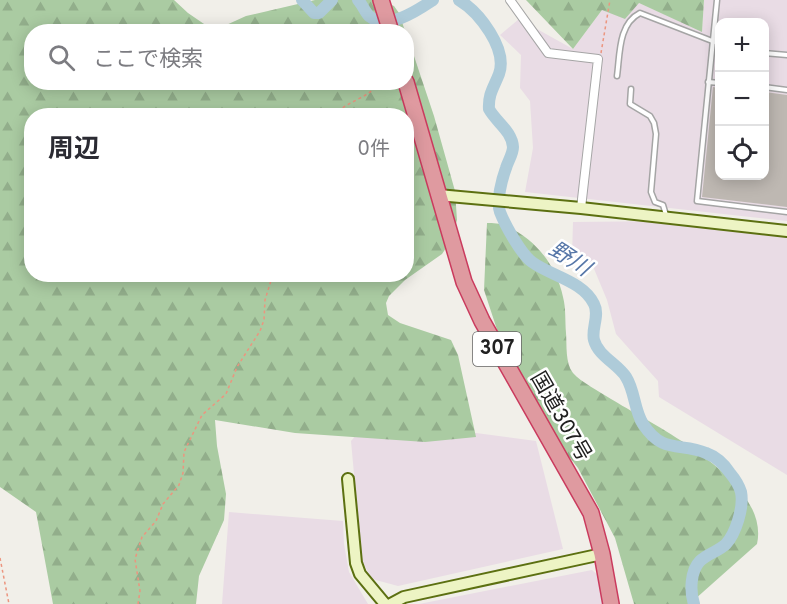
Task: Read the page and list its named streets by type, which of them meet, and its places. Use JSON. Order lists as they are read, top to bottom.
{
  "streets": {
    "highway": ["307", "国道307号"]
  },
  "water": ["野川"],
  "page": {
    "map_buttons": ["+", "−"],
    "search": "ここで検索",
    "heading": ["周辺", "0件"]
  }
}
